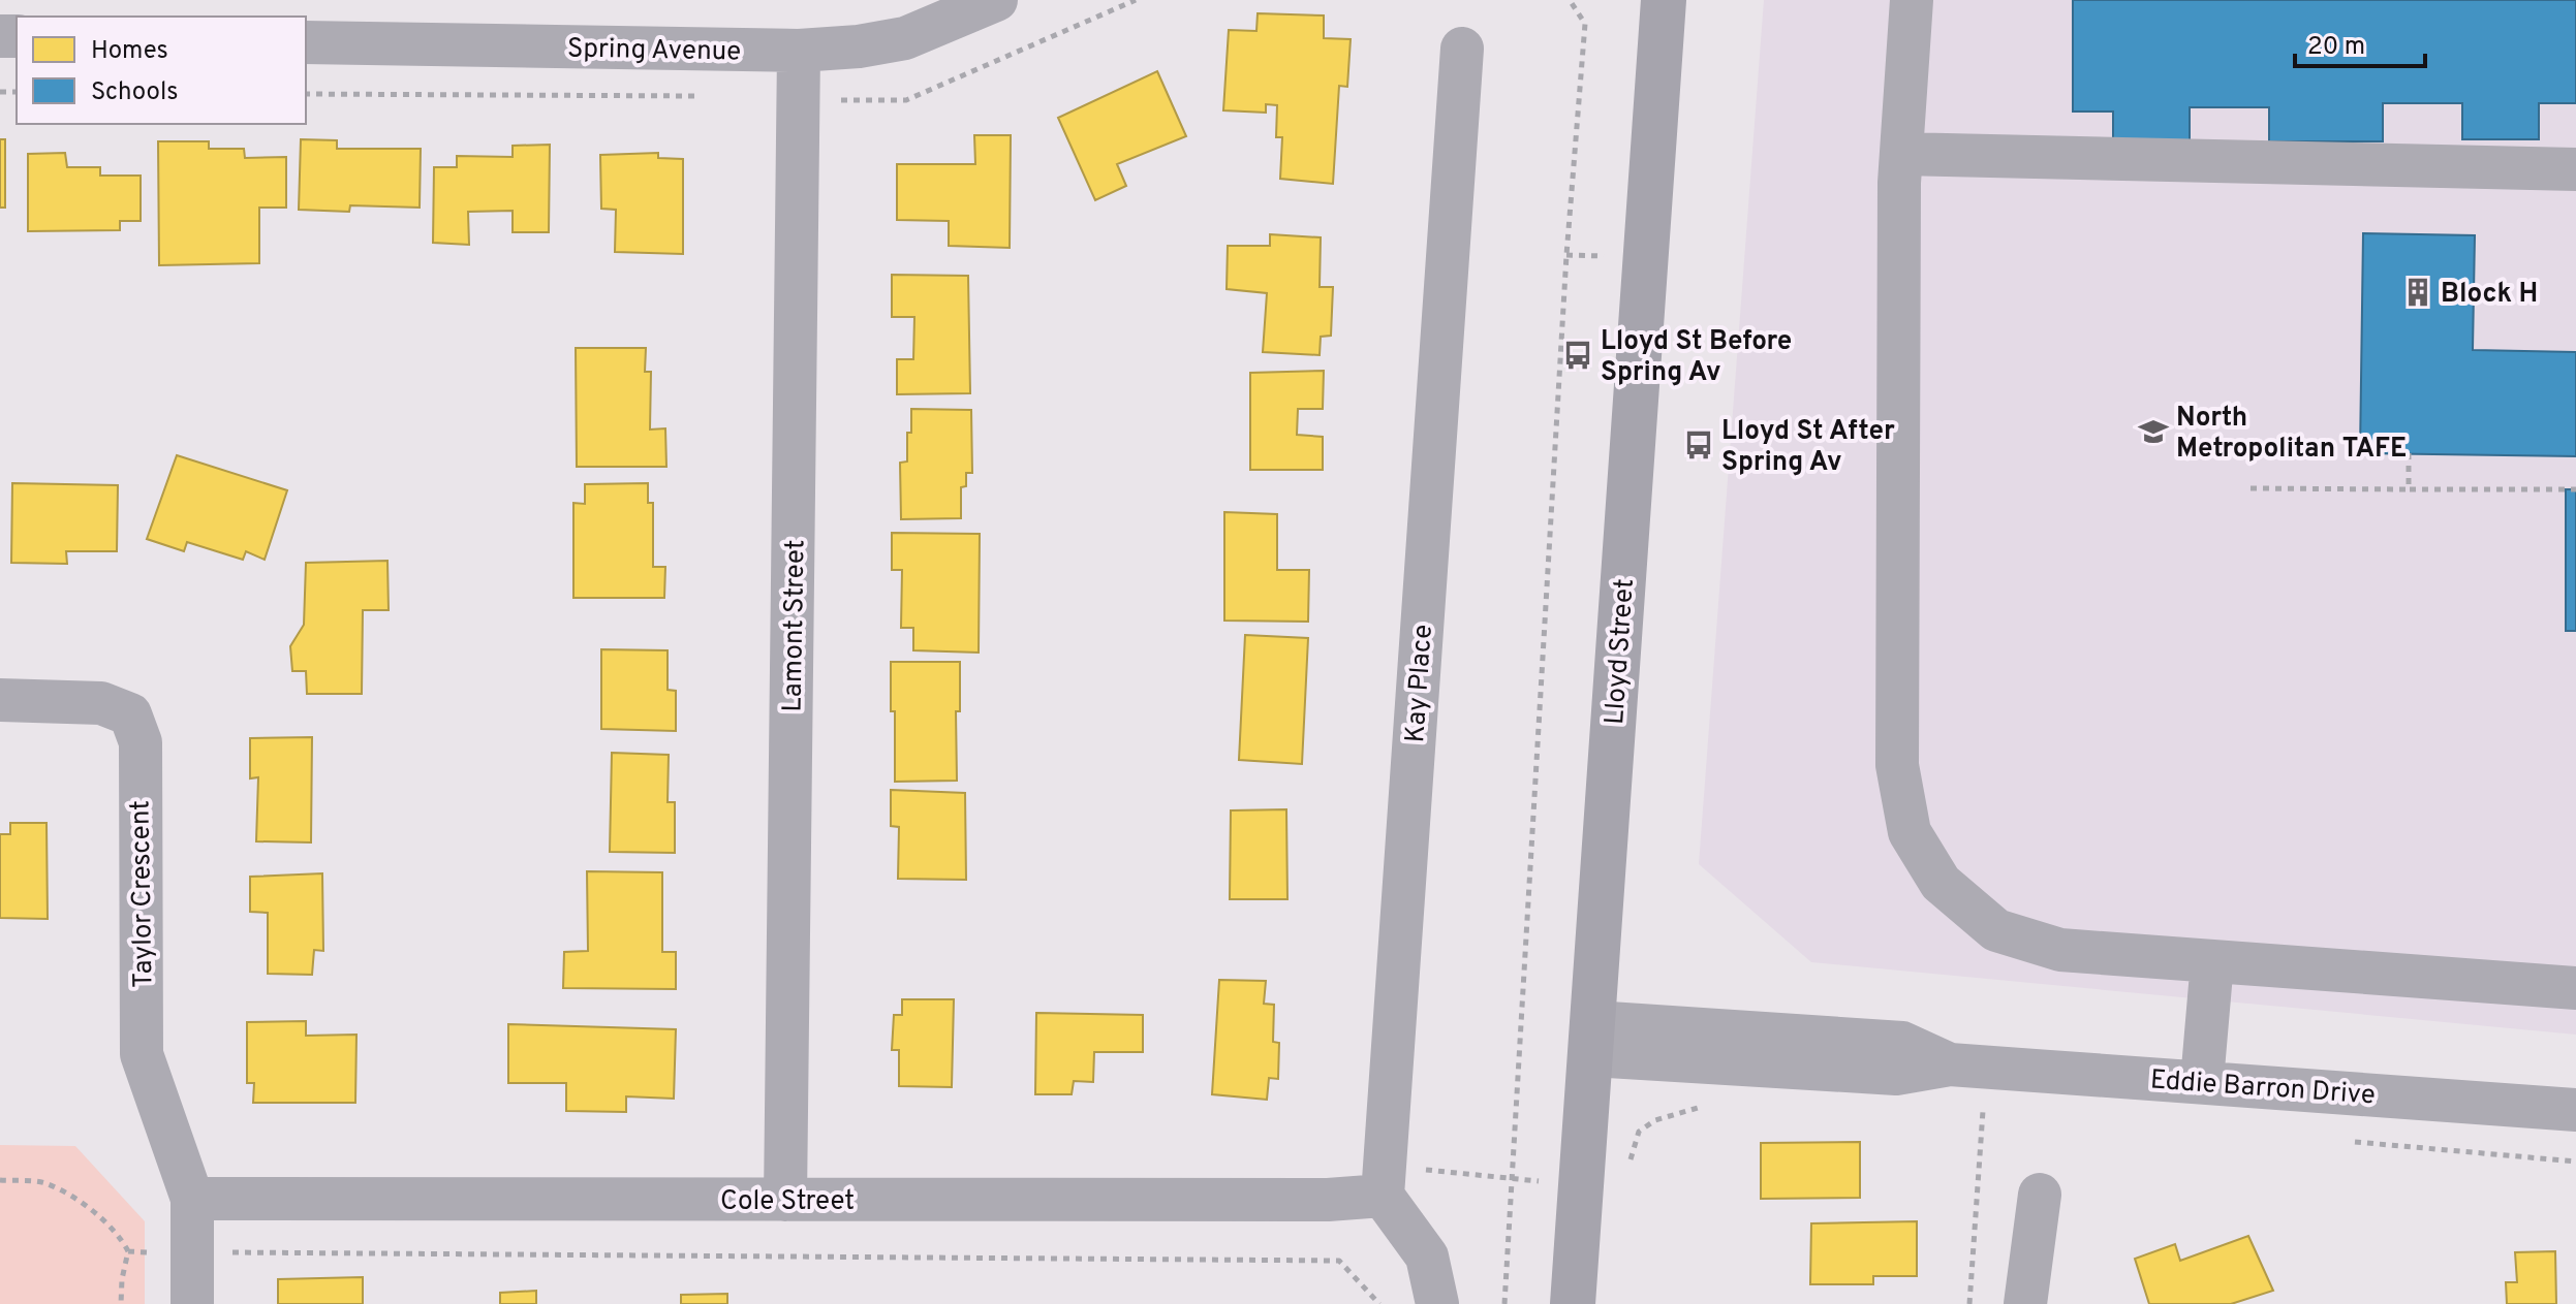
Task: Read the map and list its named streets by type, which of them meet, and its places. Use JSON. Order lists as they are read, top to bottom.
{
  "streets": {
    "main road": ["Lloyd Street"],
    "street": [
      "Spring Avenue",
      "Lamont Street",
      "Kay Place",
      "Taylor Crescent",
      "Eddie Barron Drive",
      "Cole Street"
    ]
  },
  "crossings": [
    ["Spring Avenue", "Lamont Street"],
    ["Lamont Street", "Cole Street"],
    ["Lloyd Street", "Eddie Barron Drive"],
    ["Kay Place", "Cole Street"],
    ["Taylor Crescent", "Cole Street"]
  ],
  "places": {
    "building": ["Block H"],
    "bus stop": ["Lloyd St Before Spring Av", "Lloyd St After Spring Av"],
    "school or university": ["North Metropolitan TAFE"]
  },
  "legend": ["Homes", "Schools"],
  "scale_bar": "20 m"
}
